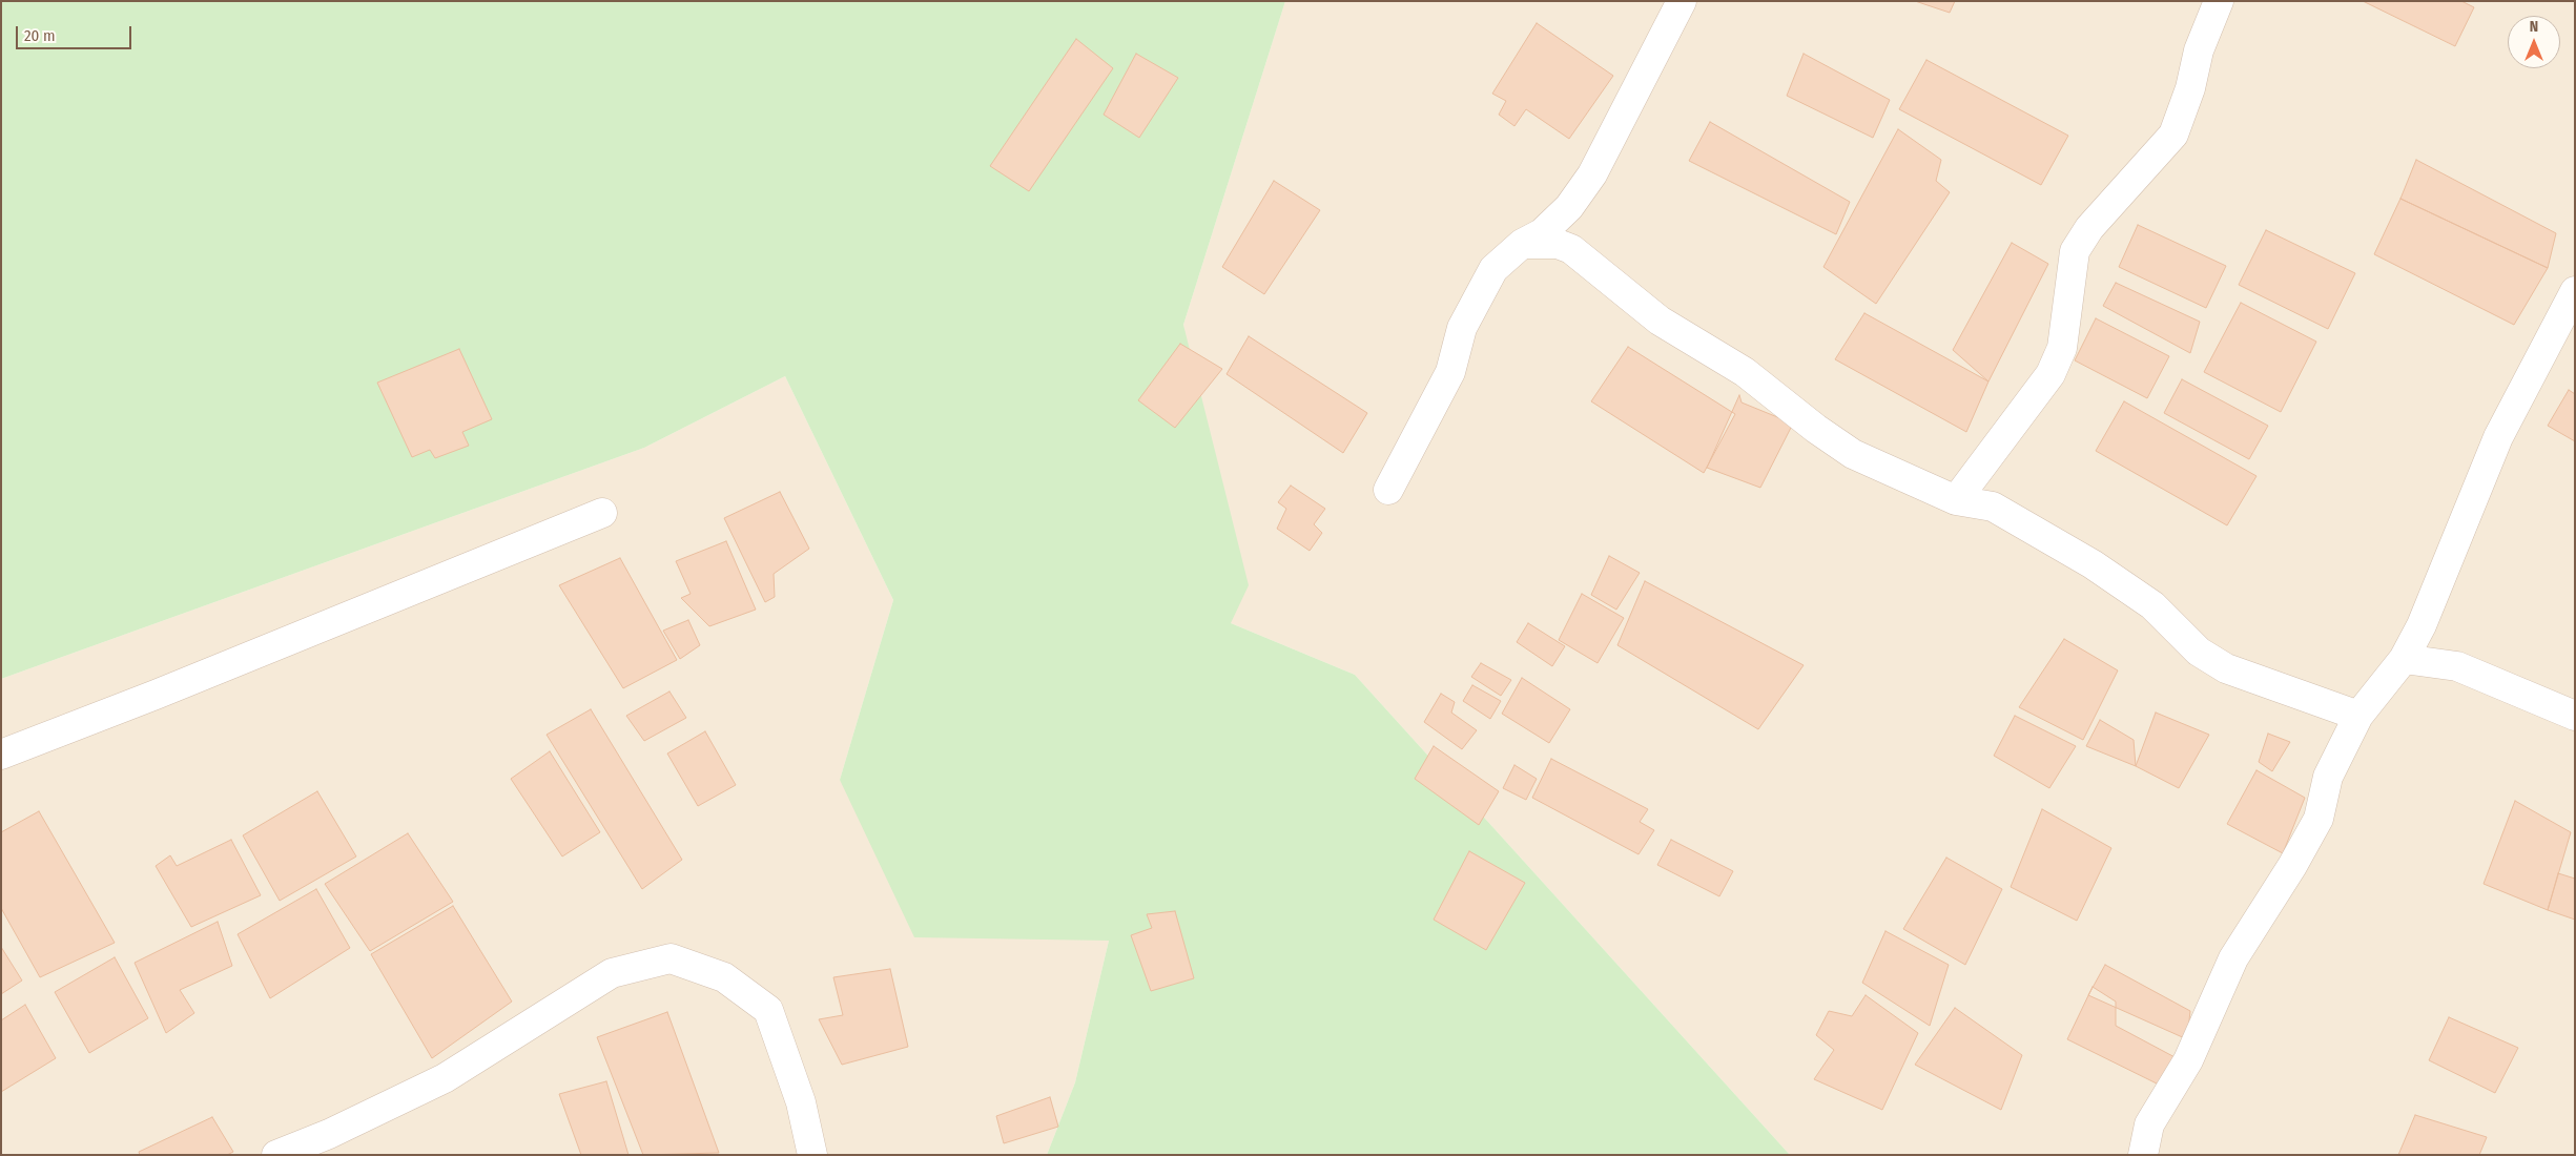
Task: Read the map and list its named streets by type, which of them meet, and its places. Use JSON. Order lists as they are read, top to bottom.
{
  "scale_bar": "20 m",
  "north": "top"
}
